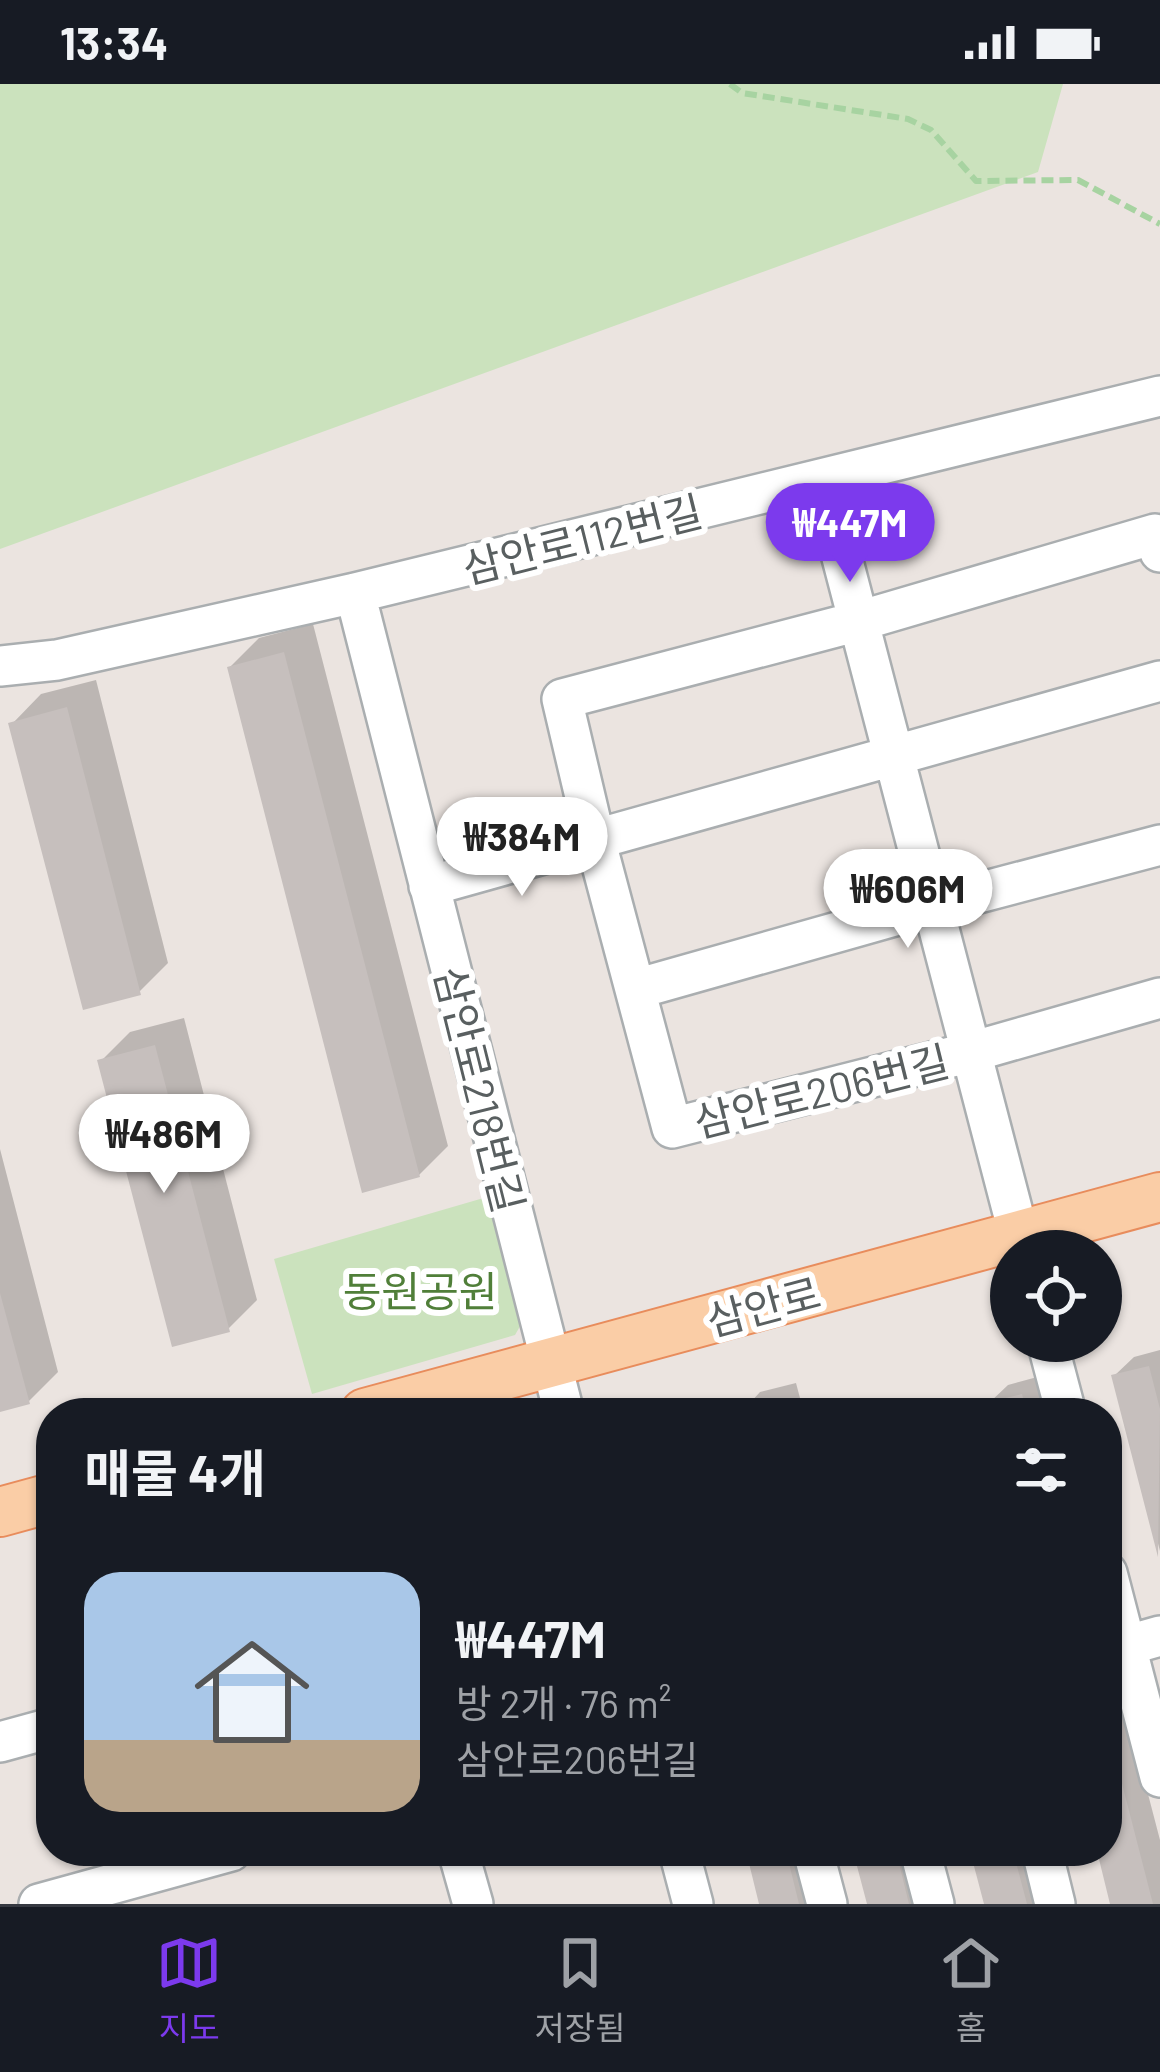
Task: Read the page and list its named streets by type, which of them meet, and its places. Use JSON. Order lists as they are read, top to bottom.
{
  "streets": {
    "main road": ["삼안로"],
    "street": ["삼안로112번길", "삼안로218번길", "삼안로206번길"]
  },
  "crossings": [
    ["삼안로112번길", "삼안로218번길"],
    ["삼안로112번길", "삼안로206번길"],
    ["삼안로218번길", "삼안로"]
  ],
  "parks": ["동원공원"],
  "page": {
    "status": "13:34",
    "price": [
      "₩447M",
      "₩384M",
      "₩606M",
      "₩486M"
    ],
    "heading": "매물 4개",
    "list": [
      {
        "name": "₩447M",
        "note": "방 2개 · 76 m² · 삼안로206번길"
      }
    ],
    "tabs": ["지도", "저장됨", "홈"]
  }
}
